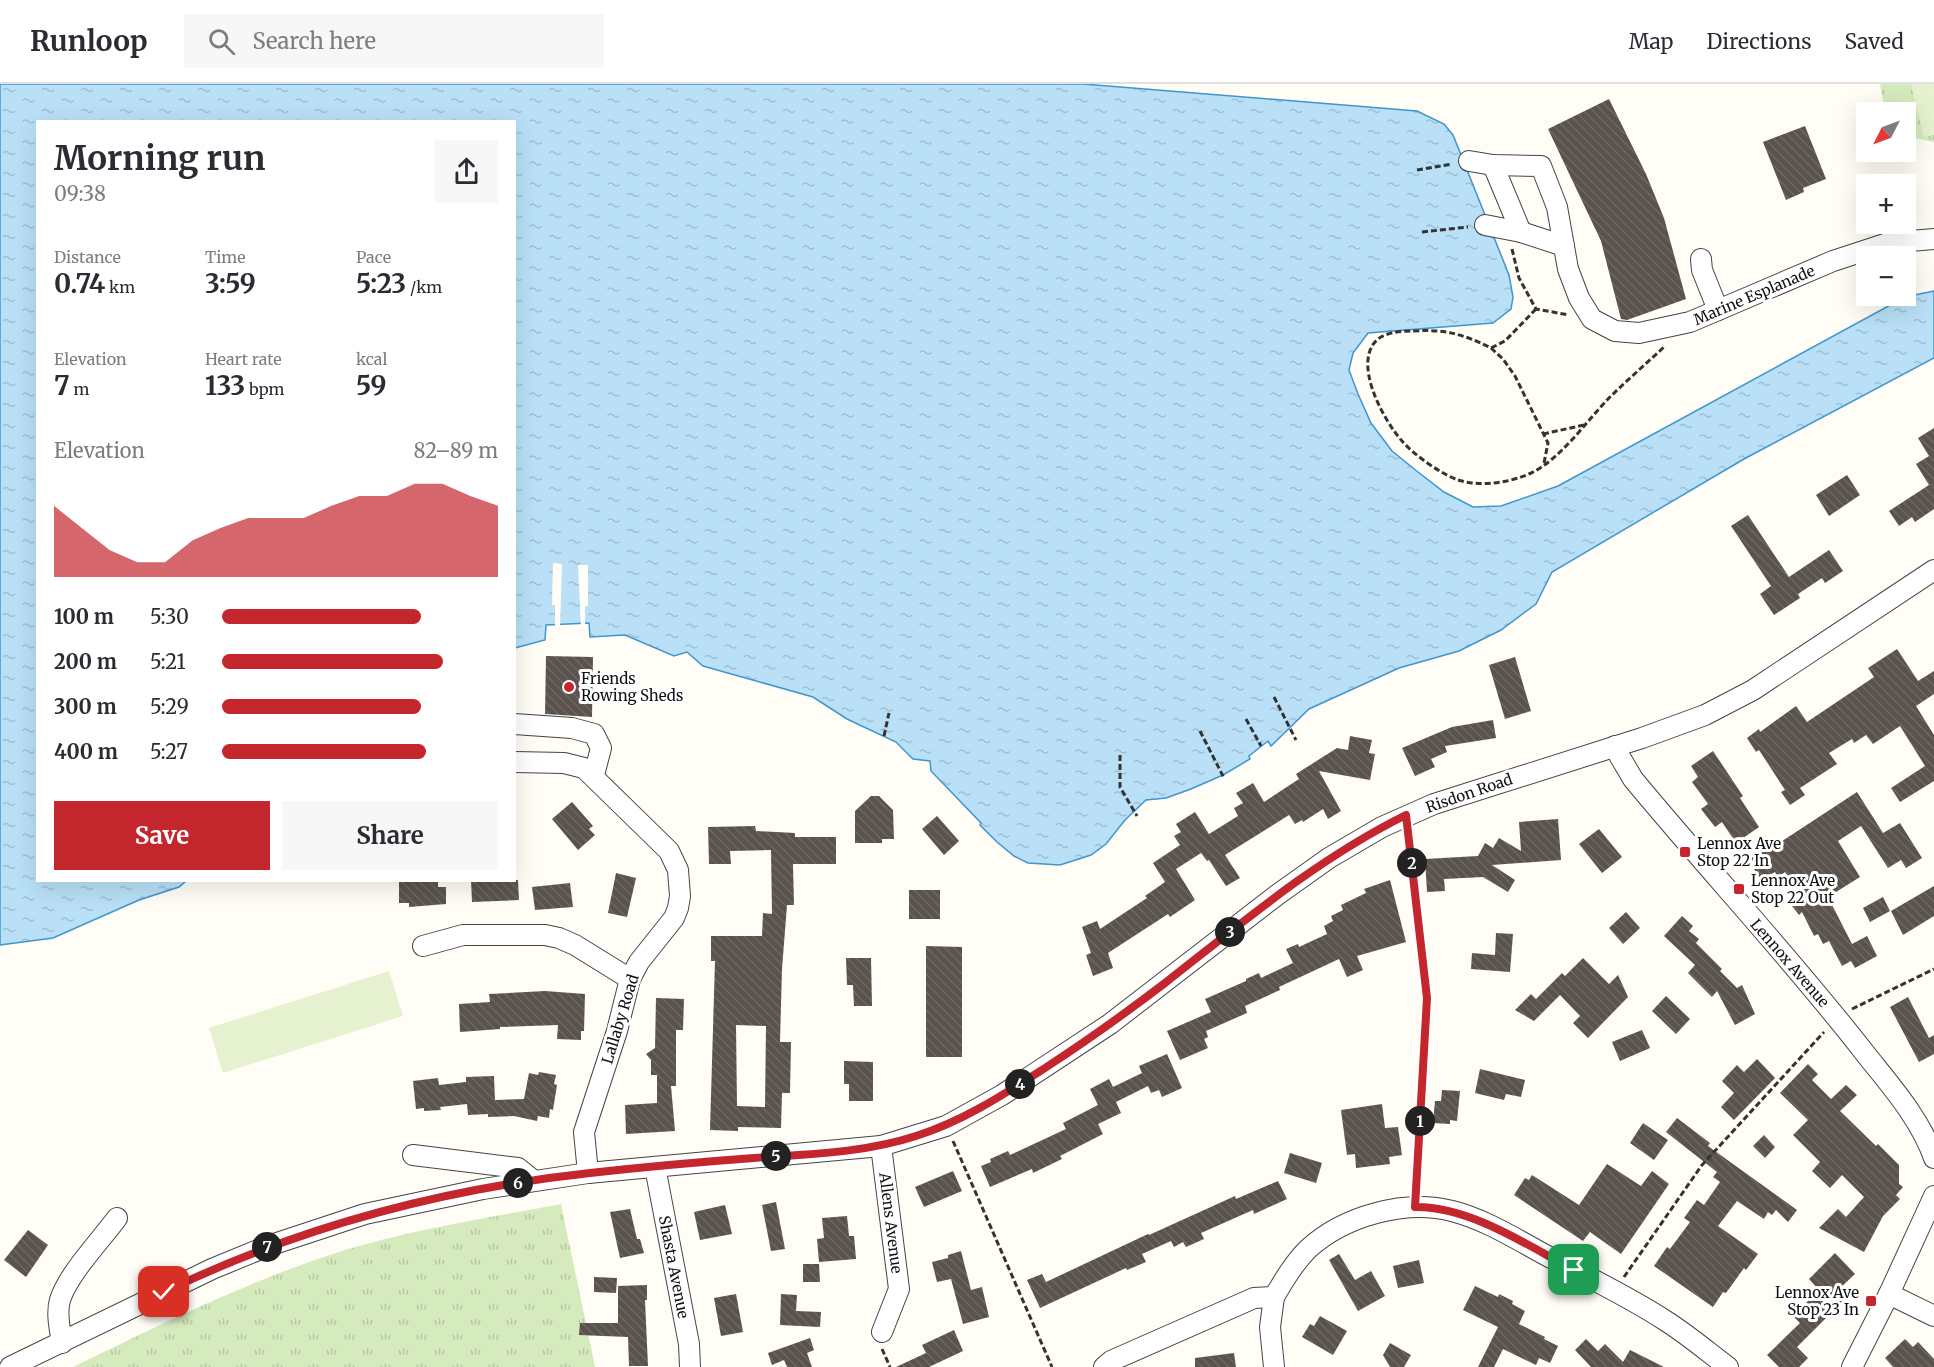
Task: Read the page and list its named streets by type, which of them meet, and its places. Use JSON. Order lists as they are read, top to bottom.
{
  "streets": {
    "street": [
      "Marine Esplanade",
      "Risdon Road",
      "Lennox Avenue",
      "Lallaby Road",
      "Allens Avenue",
      "Shasta Avenue"
    ]
  },
  "crossings": [
    ["Risdon Road", "Lennox Avenue"],
    ["Risdon Road", "Lallaby Road"],
    ["Risdon Road", "Allens Avenue"],
    ["Risdon Road", "Shasta Avenue"]
  ],
  "places": {
    "other": ["Friends Rowing Sheds"],
    "transit": ["Lennox Ave Stop 22 In", "Lennox Ave Stop 22 Out", "Lennox Ave Stop 23 In"]
  },
  "north": "bottom left",
  "page": {
    "header": "Runloop",
    "search": "Search here",
    "nav": ["Map", "Directions", "Saved"],
    "map_buttons": ["+", "−"],
    "heading": ["Morning run", "09:38"],
    "stats": [
      ["Distance", "0.74 km"],
      ["Time", "3:59"],
      ["Pace", "5:23 /km"],
      ["Elevation", "7 m"],
      ["Heart rate", "133 bpm"],
      ["kcal", "59"]
    ],
    "chart": ["Elevation", "82–89 m"],
    "list": [
      {
        "name": "100 m",
        "note": "5:30"
      },
      {
        "name": "200 m",
        "note": "5:21"
      },
      {
        "name": "300 m",
        "note": "5:29"
      },
      {
        "name": "400 m",
        "note": "5:27"
      }
    ],
    "buttons": ["Save", "Share"],
    "pins": [
      "2",
      "3",
      "4",
      "1",
      "5",
      "6",
      "7"
    ]
  }
}
